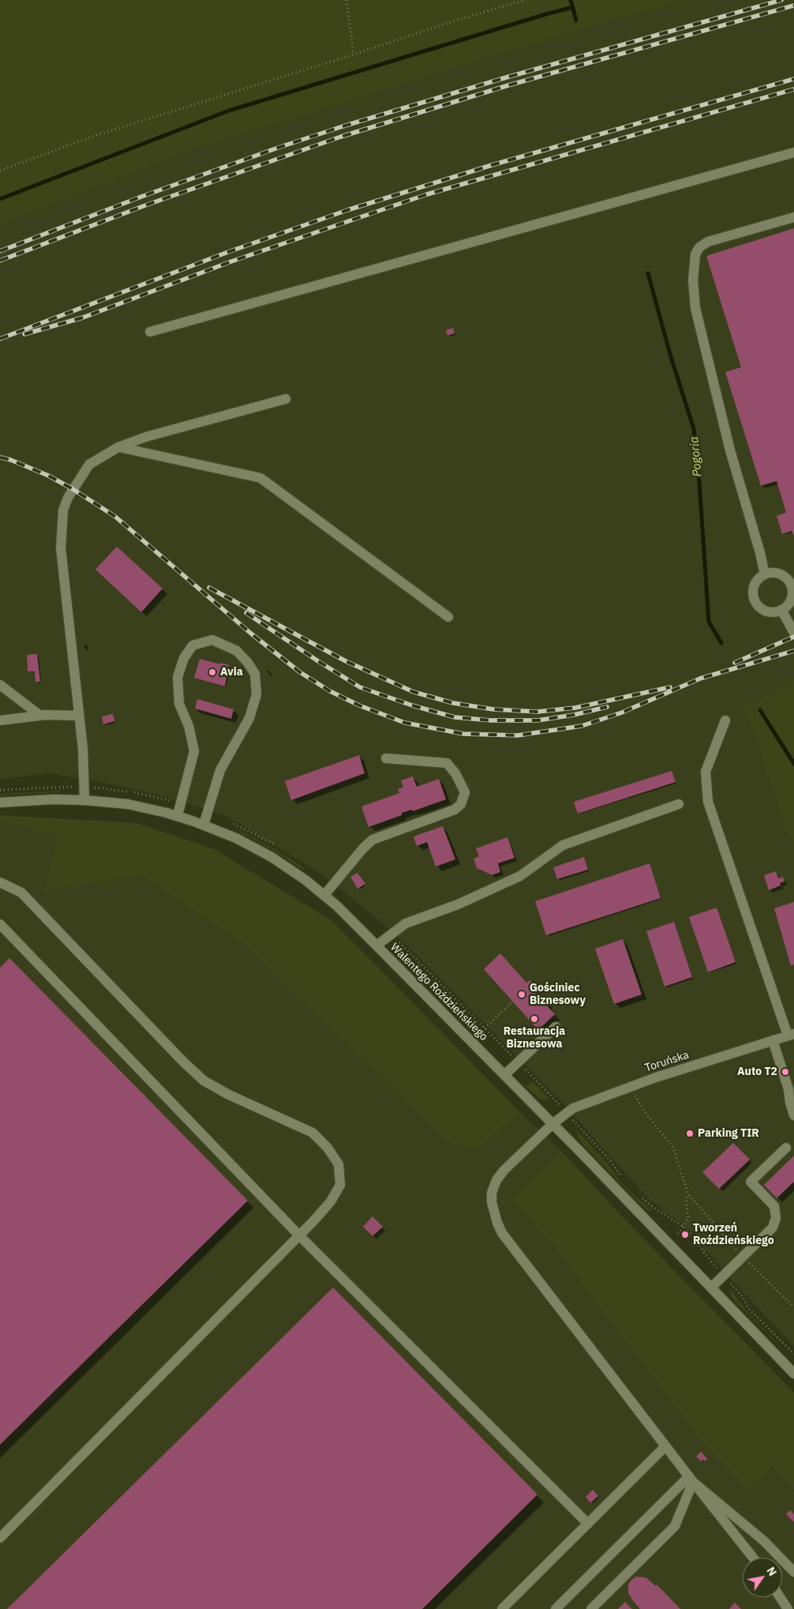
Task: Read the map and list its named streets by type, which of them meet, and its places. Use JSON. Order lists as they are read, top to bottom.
{
  "streets": {
    "street": ["Walentego Roździeńskiego", "Toruńska"]
  },
  "crossings": [
    ["Walentego Roździeńskiego", "Toruńska"]
  ],
  "water": ["Pogoria"],
  "places": [
    "Avia",
    "Gościniec Biznesowy",
    "Restauracja Biznesowa",
    "Auto T2",
    "Parking TIR",
    "Tworzeń Roździeńskiego"
  ],
  "north": "top right"
}
